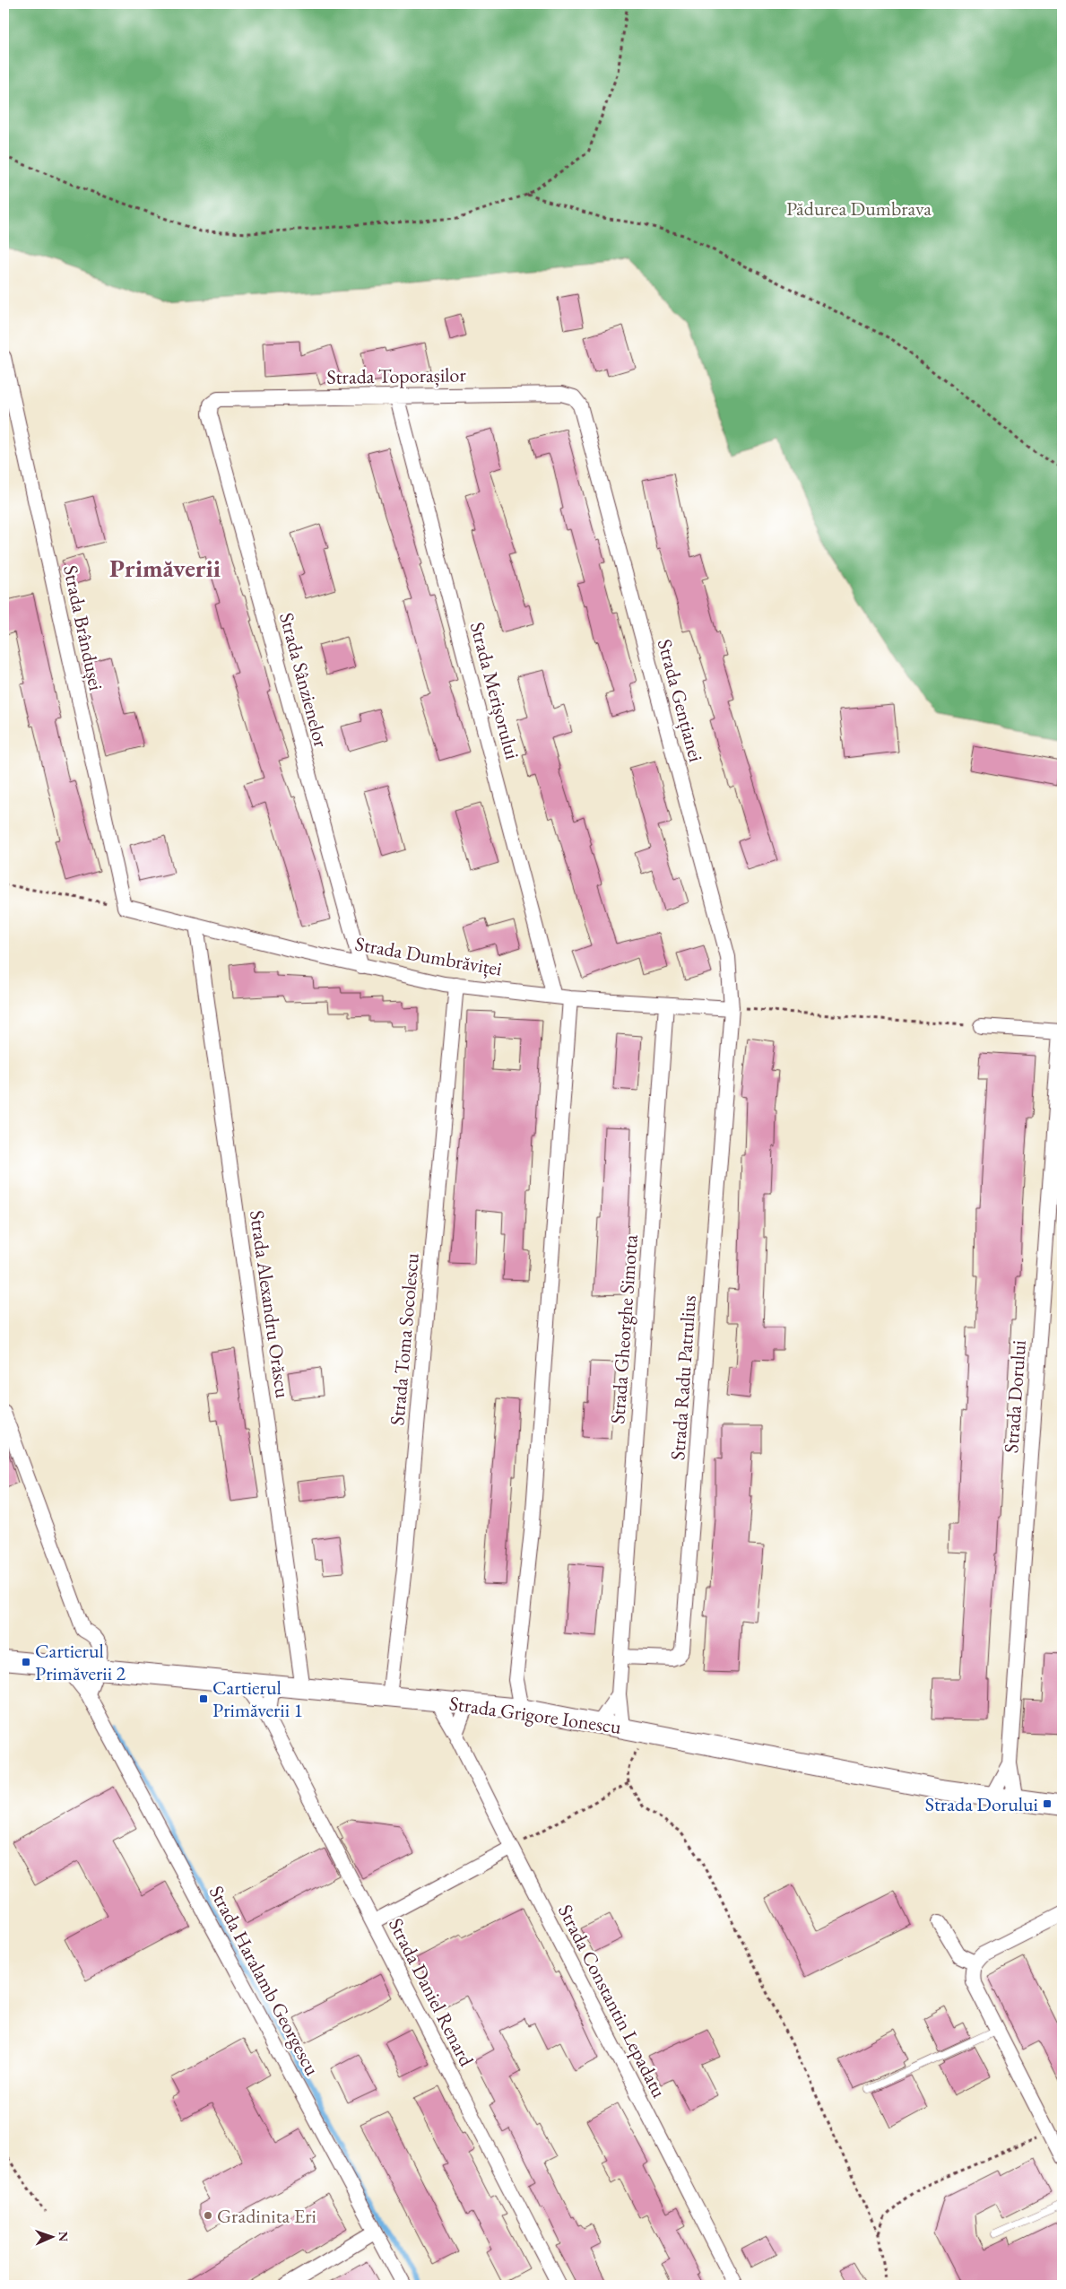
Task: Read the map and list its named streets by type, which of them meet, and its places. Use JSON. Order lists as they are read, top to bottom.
{
  "streets": {
    "main road": ["Strada Grigore Ionescu"],
    "street": [
      "Strada Toporașilor",
      "Strada Brândușei",
      "Strada Sânzienelor",
      "Strada Merișorului",
      "Strada Gențianei",
      "Strada Dumbrăviței",
      "Strada Alexandru Orăscu",
      "Strada Gheorghe Simotta",
      "Strada Toma Socolescu",
      "Strada Radu Patrulius",
      "Strada Dorului",
      "Strada Haralamb Georgescu",
      "Strada Daniel Renard",
      "Strada Constantin Lepadatu"
    ]
  },
  "crossings": [
    ["Strada Toporașilor", "Strada Sânzienelor"],
    ["Strada Toporașilor", "Strada Merișorului"],
    ["Strada Toporașilor", "Strada Gențianei"],
    ["Strada Brândușei", "Strada Dumbrăviței"],
    ["Strada Sânzienelor", "Strada Dumbrăviței"],
    ["Strada Merișorului", "Strada Dumbrăviței"],
    ["Strada Gențianei", "Strada Dumbrăviței"],
    ["Strada Gențianei", "Strada Radu Patrulius"],
    ["Strada Dumbrăviței", "Strada Alexandru Orăscu"],
    ["Strada Dumbrăviței", "Strada Gheorghe Simotta"],
    ["Strada Dumbrăviței", "Strada Toma Socolescu"],
    ["Strada Dumbrăviței", "Strada Radu Patrulius"],
    ["Strada Alexandru Orăscu", "Strada Grigore Ionescu"],
    ["Strada Gheorghe Simotta", "Strada Radu Patrulius"],
    ["Strada Toma Socolescu", "Strada Grigore Ionescu"],
    ["Strada Dorului", "Strada Grigore Ionescu"],
    ["Strada Grigore Ionescu", "Strada Haralamb Georgescu"],
    ["Strada Grigore Ionescu", "Strada Daniel Renard"],
    ["Strada Grigore Ionescu", "Strada Constantin Lepadatu"]
  ],
  "districts": ["Primăverii"],
  "parks": ["Pădurea Dumbrava"],
  "places": {
    "transit": ["Cartierul Primăverii 2", "Cartierul Primăverii 1", "Strada Dorului"],
    "other": ["Gradinita Eri"]
  },
  "north": "right"
}
